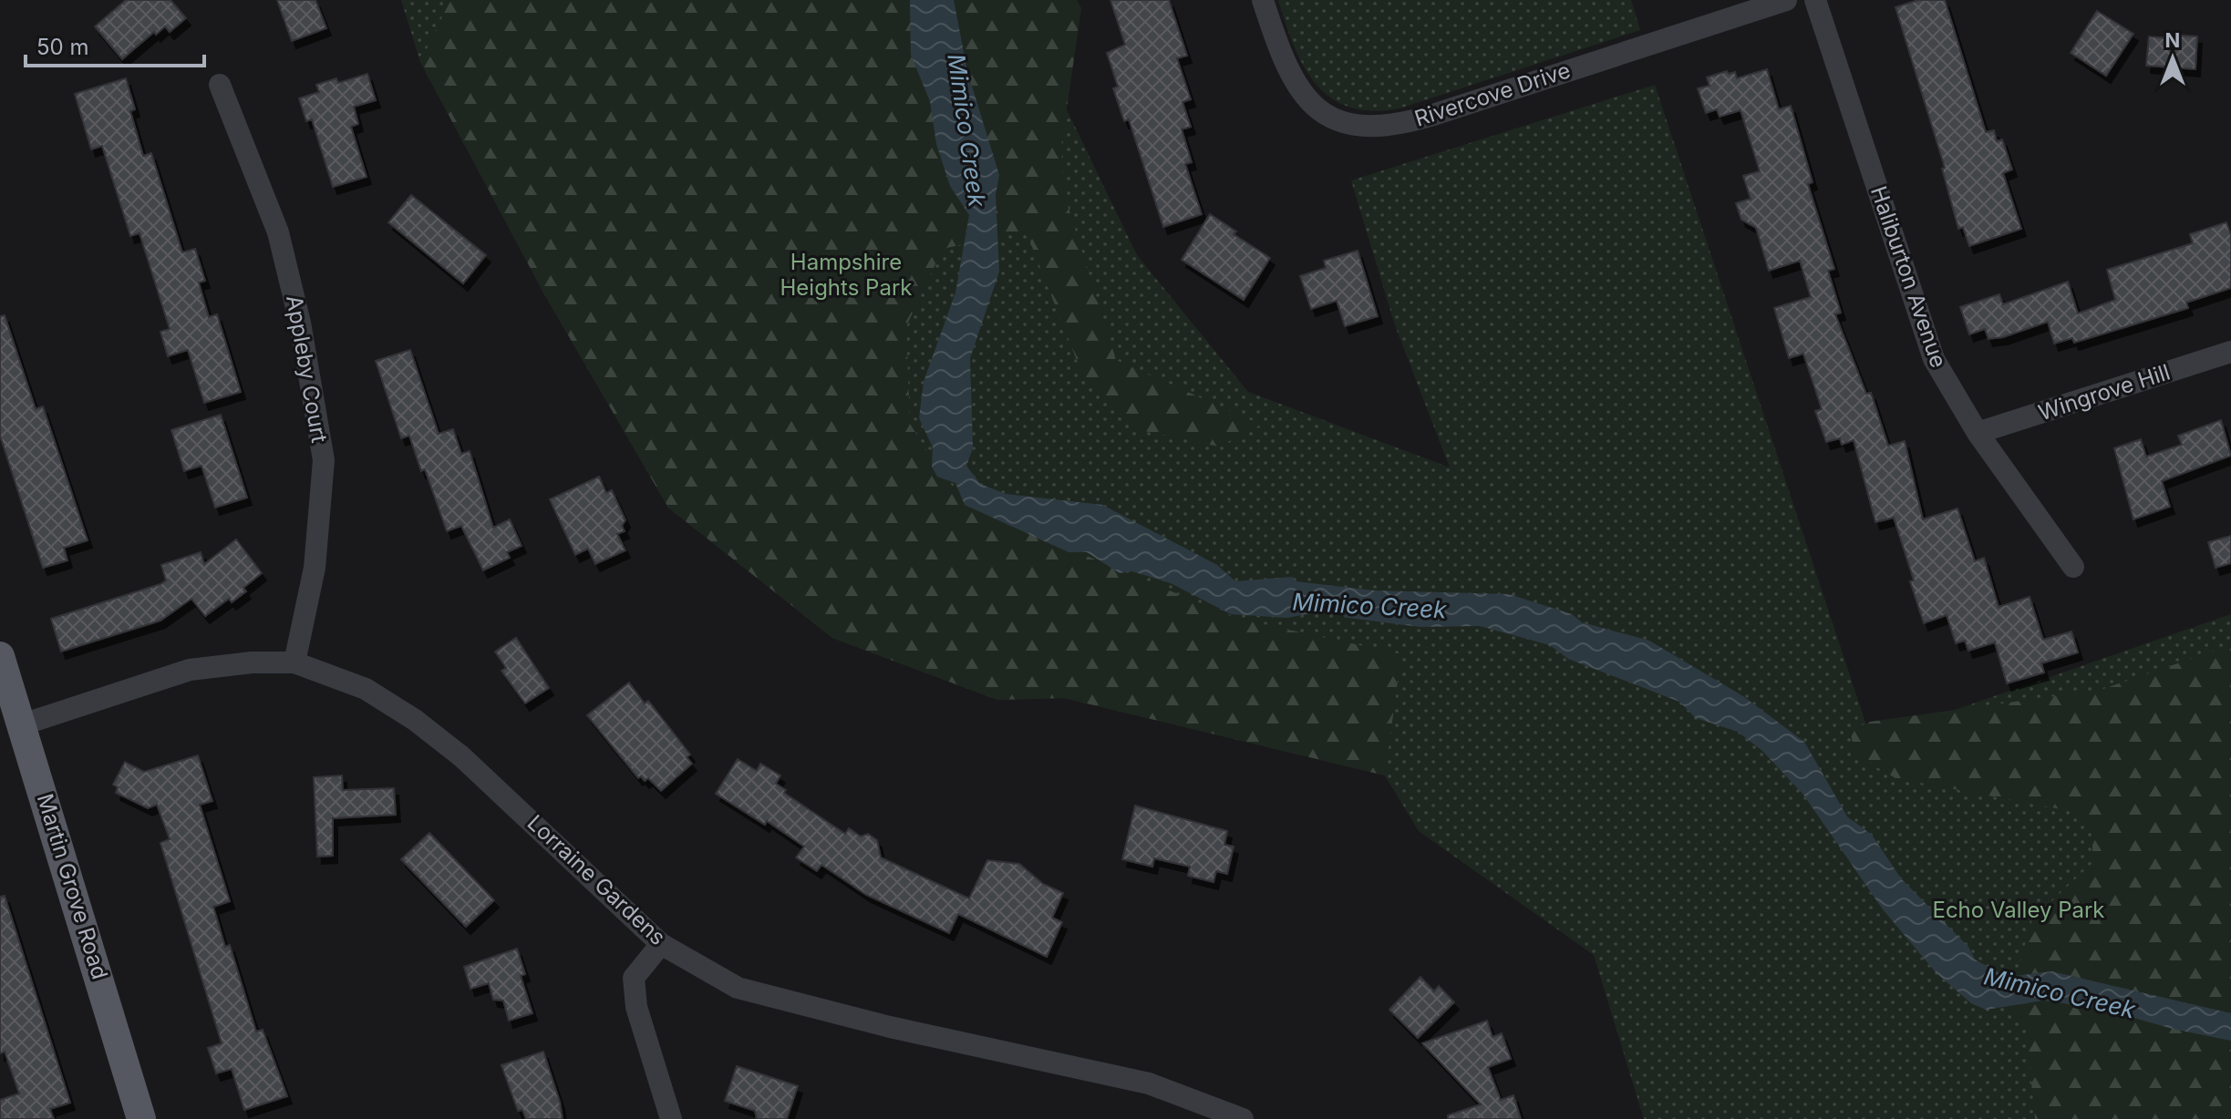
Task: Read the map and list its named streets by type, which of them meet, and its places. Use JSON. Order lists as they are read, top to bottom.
{
  "streets": {
    "main road": ["Martin Grove Road"],
    "street": [
      "Rivercove Drive",
      "Haliburton Avenue",
      "Appleby Court",
      "Wingrove Hill",
      "Lorraine Gardens"
    ]
  },
  "crossings": [
    ["Haliburton Avenue", "Wingrove Hill"],
    ["Appleby Court", "Lorraine Gardens"],
    ["Lorraine Gardens", "Martin Grove Road"]
  ],
  "water": ["Mimico Creek"],
  "parks": ["Hampshire Heights Park", "Echo Valley Park"],
  "scale_bar": "50 m",
  "north": "top"
}
